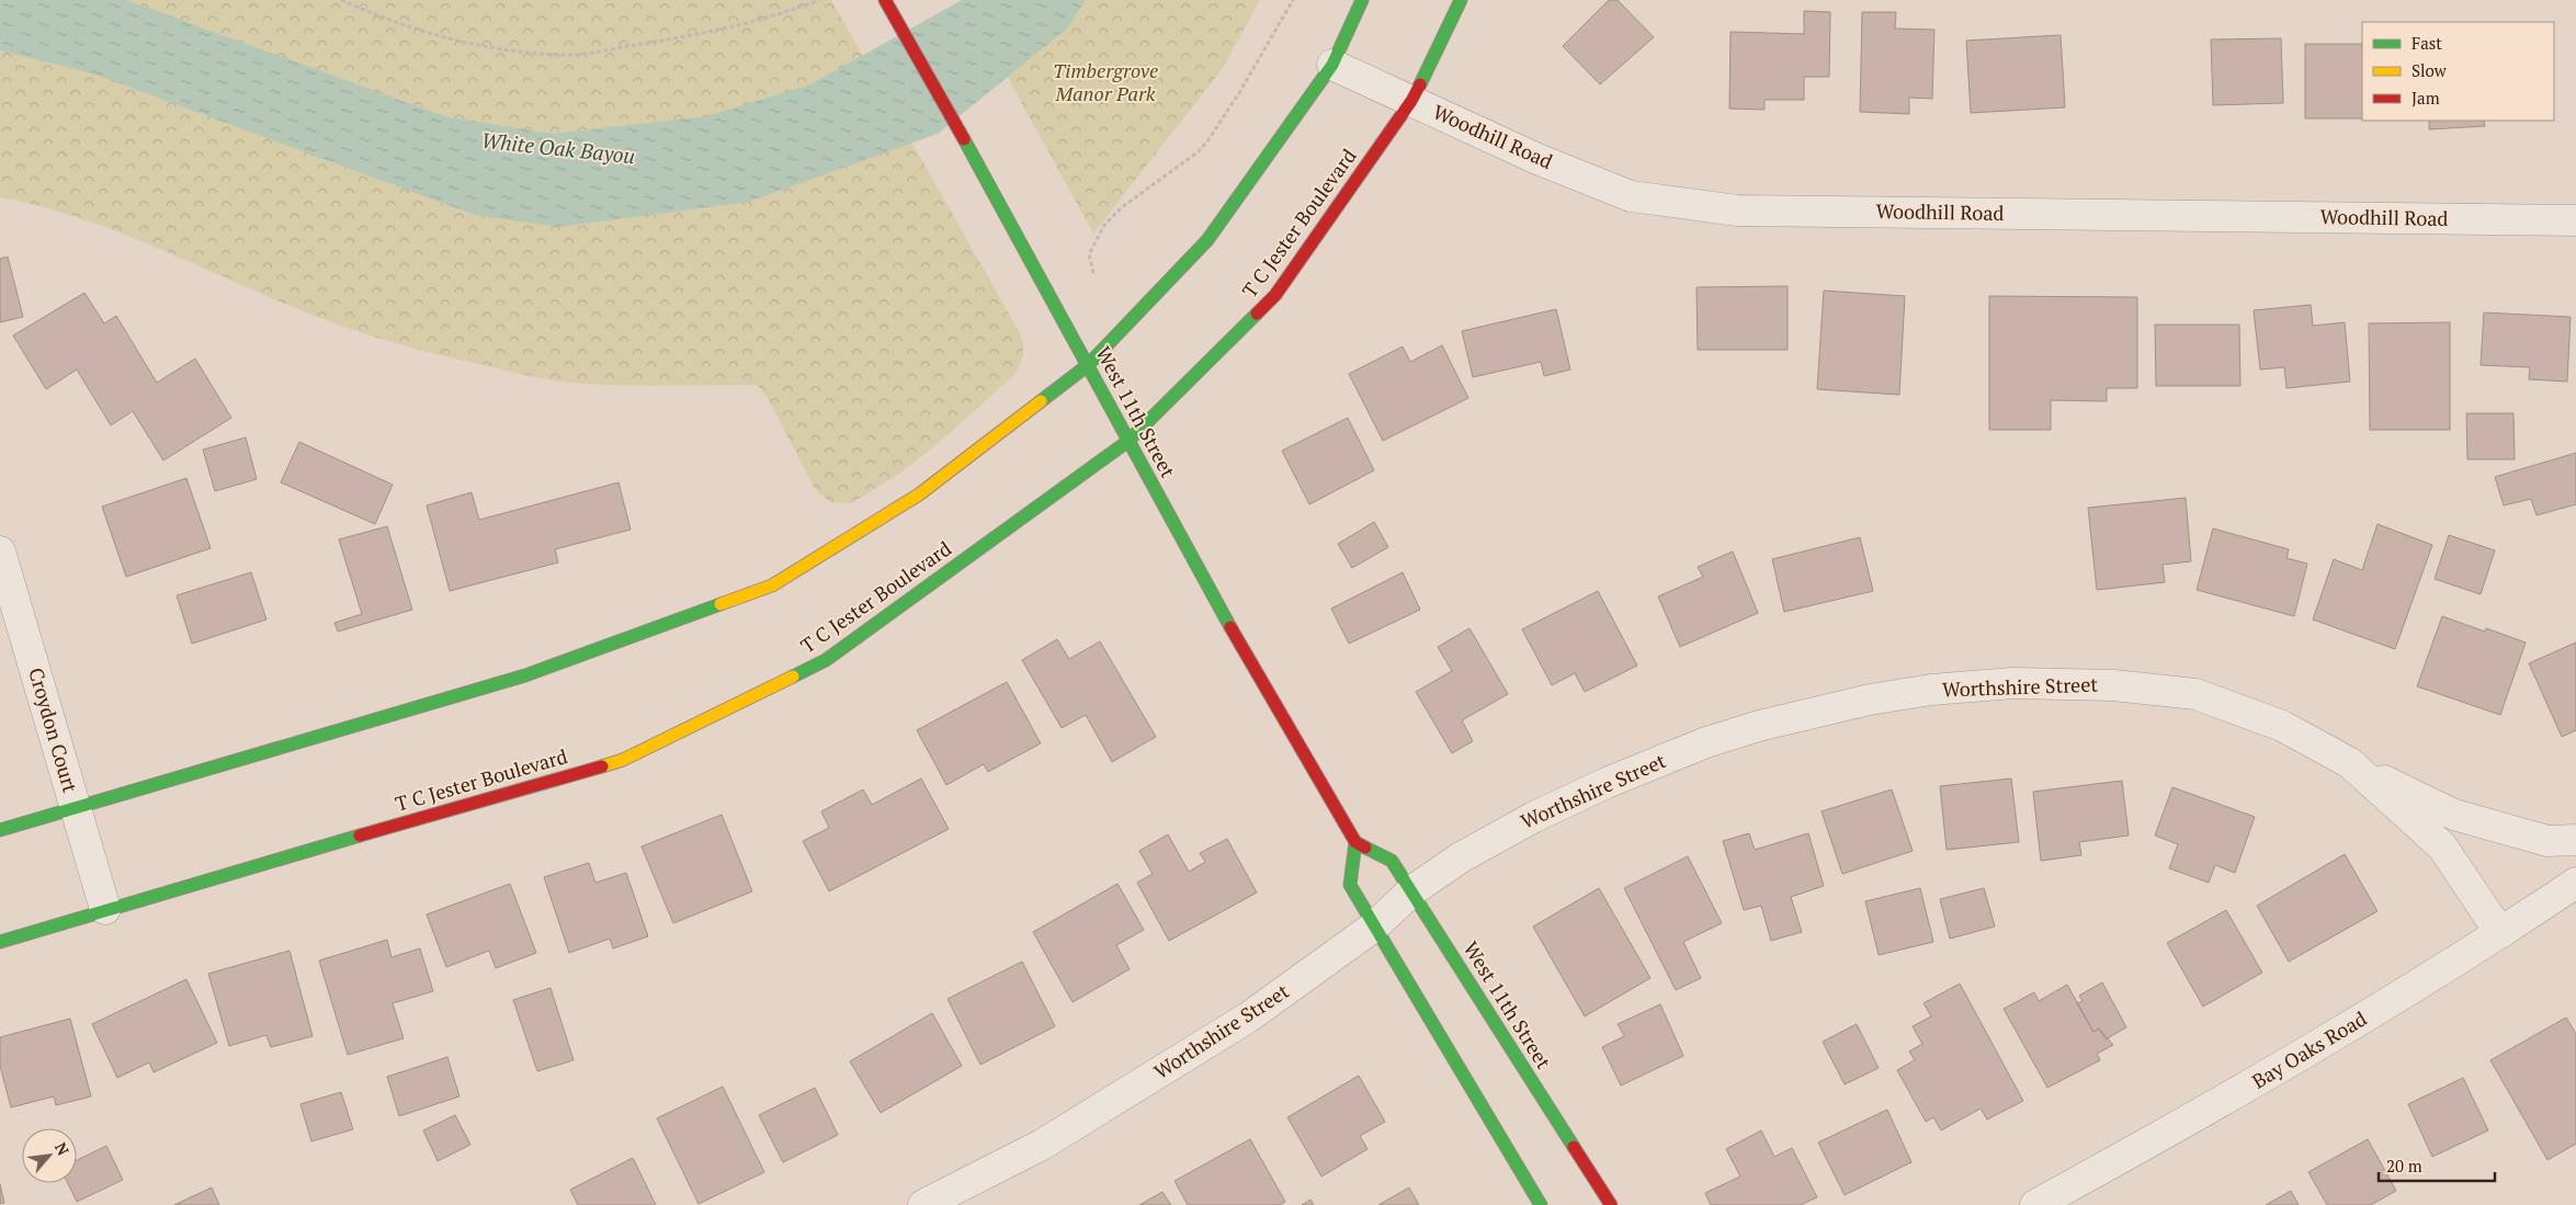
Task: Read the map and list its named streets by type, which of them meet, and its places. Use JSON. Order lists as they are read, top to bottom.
{
  "streets": {
    "main road": ["T C Jester Boulevard", "West 11th Street"],
    "street": [
      "Woodhill Road",
      "Worthshire Street",
      "Croydon Court",
      "Bay Oaks Road"
    ]
  },
  "crossings": [
    ["Woodhill Road", "T C Jester Boulevard"],
    ["T C Jester Boulevard", "West 11th Street"],
    ["T C Jester Boulevard", "Croydon Court"],
    ["West 11th Street", "Worthshire Street"],
    ["Worthshire Street", "Bay Oaks Road"]
  ],
  "water": ["White Oak Bayou"],
  "parks": ["Timbergrove Manor Park"],
  "legend": ["Fast", "Slow", "Jam"],
  "scale_bar": "20 m",
  "north": "top right"
}
